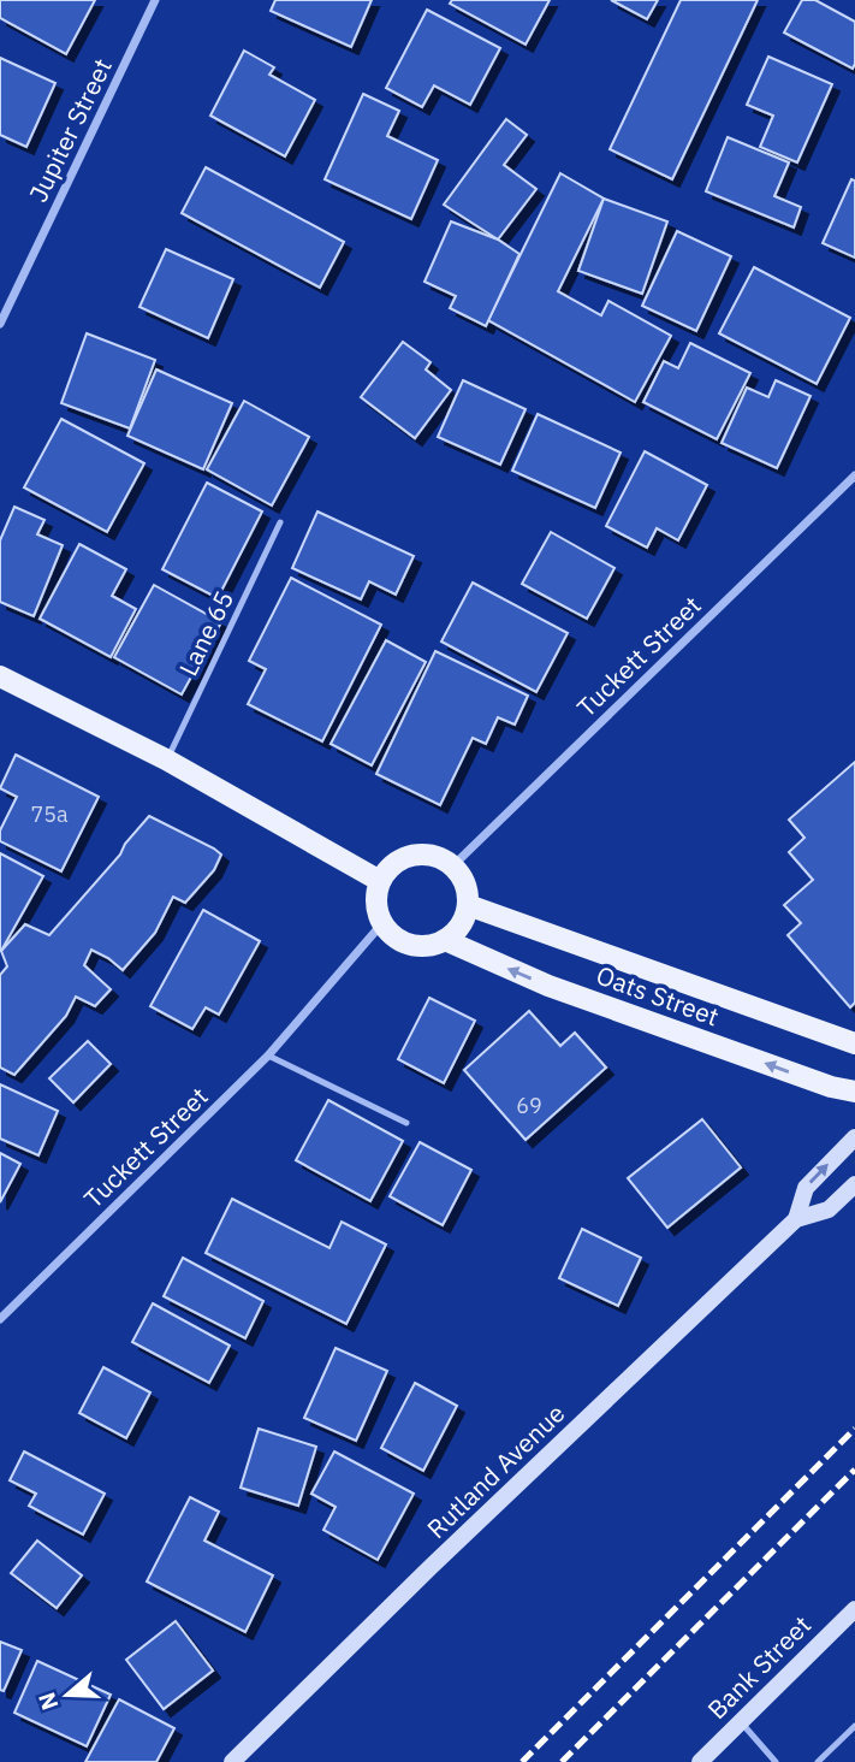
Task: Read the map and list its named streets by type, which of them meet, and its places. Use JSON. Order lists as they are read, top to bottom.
{
  "streets": {
    "main road": ["Oats Street"],
    "street": [
      "Jupiter Street",
      "Tuckett Street",
      "Rutland Avenue",
      "Bank Street"
    ],
    "lane": ["Lane 65"]
  },
  "crossings": [
    ["Tuckett Street", "Oats Street"]
  ],
  "house_numbers": ["75a", "69"],
  "north": "left"
}
